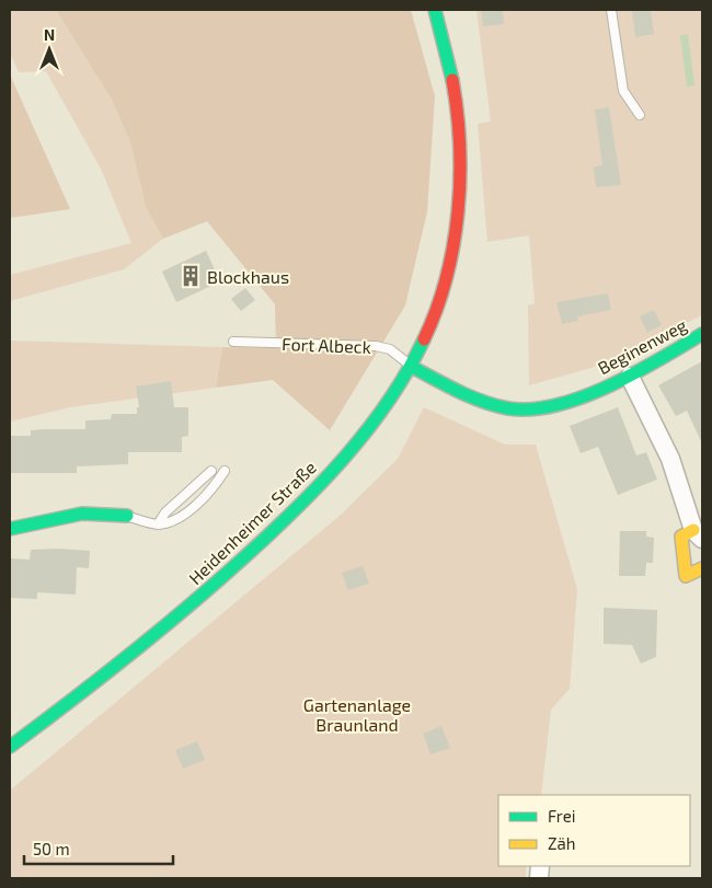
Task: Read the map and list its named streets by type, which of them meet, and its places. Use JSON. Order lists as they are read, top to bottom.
{
  "streets": {
    "main road": ["Beginenweg", "Heidenheimer Straße"],
    "lane": ["Fort Albeck"]
  },
  "crossings": [
    ["Fort Albeck", "Beginenweg"],
    ["Fort Albeck", "Heidenheimer Straße"],
    ["Beginenweg", "Heidenheimer Straße"]
  ],
  "parks": ["Gartenanlage Braunland"],
  "places": {
    "building": ["Blockhaus"]
  },
  "legend": ["Frei", "Zäh"],
  "scale_bar": "50 m",
  "north": "top"
}
